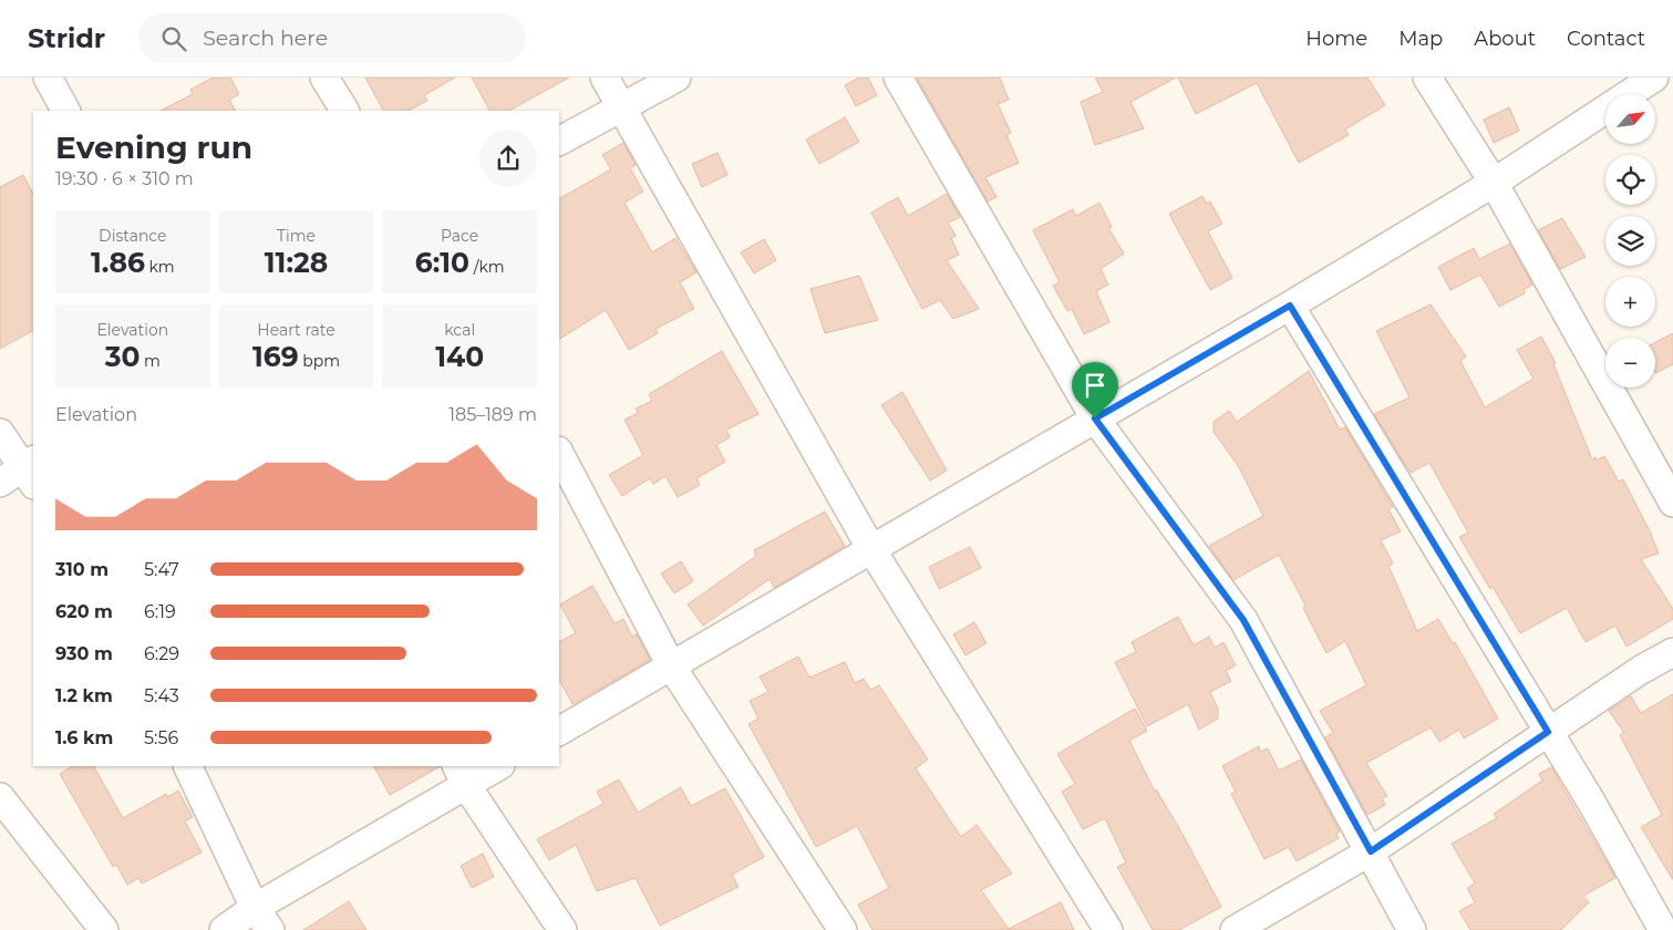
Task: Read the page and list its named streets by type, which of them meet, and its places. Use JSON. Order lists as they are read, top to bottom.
{
  "north": "top right",
  "page": {
    "header": "Stridr",
    "search": "Search here",
    "nav": [
      "Home",
      "Map",
      "About",
      "Contact"
    ],
    "map_buttons": ["+", "−"],
    "heading": ["Evening run", "19:30 · 6 × 310 m"],
    "stats": [
      ["Distance", "1.86 km"],
      ["Time", "11:28"],
      ["Pace", "6:10 /km"],
      ["Elevation", "30 m"],
      ["Heart rate", "169 bpm"],
      ["kcal", "140"]
    ],
    "chart": ["Elevation", "185–189 m"],
    "list": [
      {
        "name": "310 m",
        "note": "5:47"
      },
      {
        "name": "620 m",
        "note": "6:19"
      },
      {
        "name": "930 m",
        "note": "6:29"
      },
      {
        "name": "1.2 km",
        "note": "5:43"
      },
      {
        "name": "1.6 km",
        "note": "5:56"
      }
    ]
  }
}
